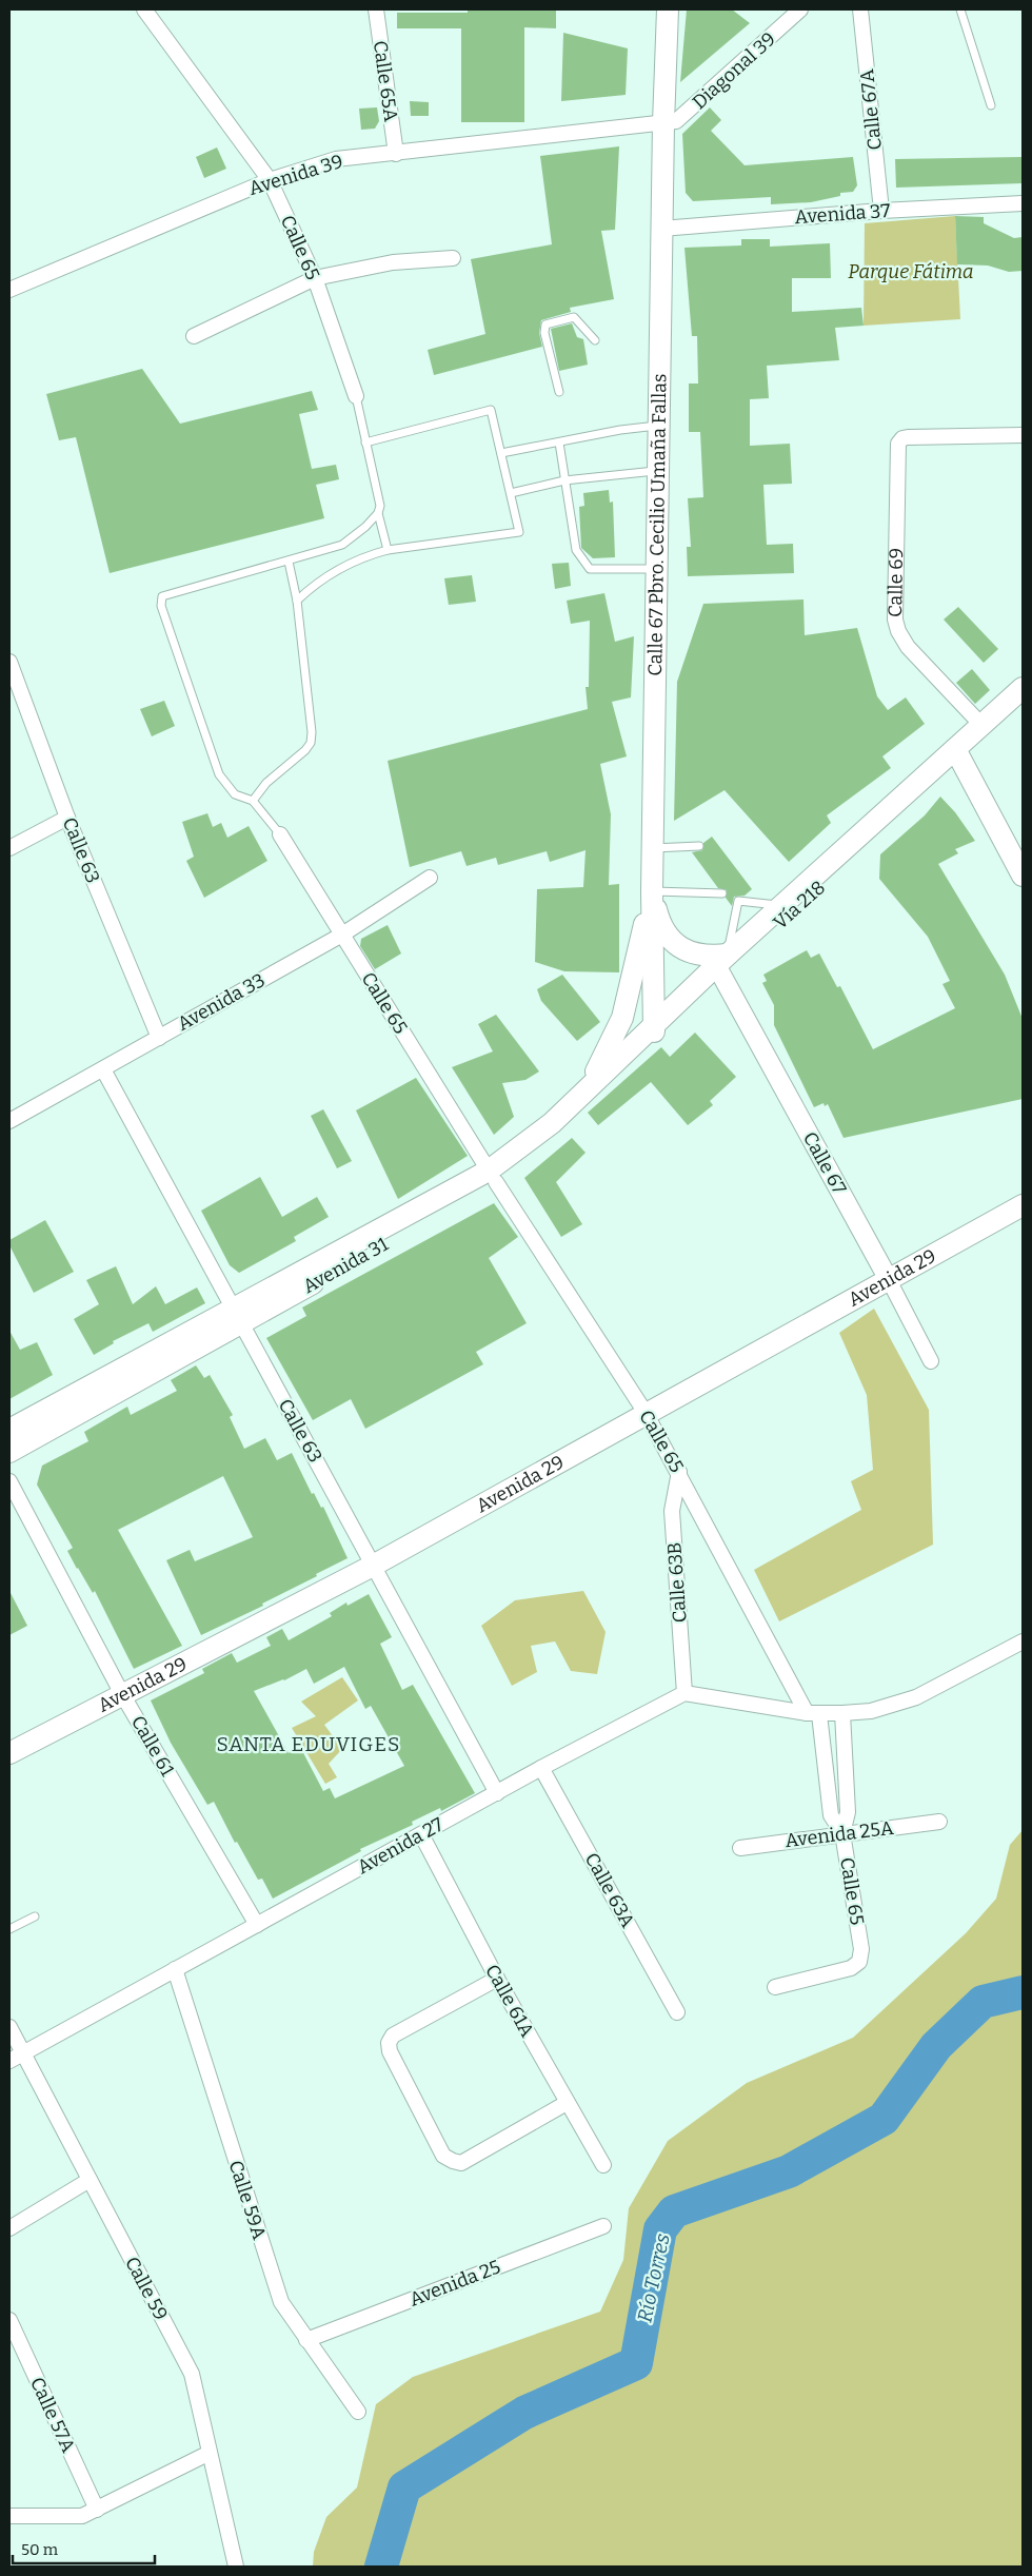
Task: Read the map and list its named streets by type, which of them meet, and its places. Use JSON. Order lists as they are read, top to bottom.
{
  "streets": {
    "main road": [
      "Calle 67 Pbro. Cecilio Umaña Fallas",
      "Vía 218",
      "Avenida 31",
      "Avenida 29"
    ],
    "street": [
      "Diagonal 39",
      "Calle 65A",
      "Calle 67A",
      "Avenida 39",
      "Avenida 37",
      "Calle 65",
      "Calle 69",
      "Calle 63",
      "Avenida 33",
      "Calle 67",
      "Calle 63B",
      "Calle 61",
      "Avenida 25A",
      "Avenida 27",
      "Calle 63A",
      "Calle 61A",
      "Calle 59A",
      "Avenida 25",
      "Calle 59",
      "Calle 57A"
    ]
  },
  "crossings": [
    ["Diagonal 39", "Avenida 39"],
    ["Diagonal 39", "Calle 67 Pbro. Cecilio Umaña Fallas"],
    ["Calle 65A", "Avenida 39"],
    ["Calle 67A", "Avenida 37"],
    ["Avenida 39", "Calle 65"],
    ["Avenida 39", "Calle 67 Pbro. Cecilio Umaña Fallas"],
    ["Avenida 37", "Calle 67 Pbro. Cecilio Umaña Fallas"],
    ["Calle 65", "Avenida 33"],
    ["Calle 65", "Avenida 31"],
    ["Calle 65", "Avenida 29"],
    ["Calle 65", "Calle 63B"],
    ["Calle 65", "Avenida 25A"],
    ["Calle 67 Pbro. Cecilio Umaña Fallas", "Vía 218"],
    ["Calle 67 Pbro. Cecilio Umaña Fallas", "Avenida 31"],
    ["Calle 69", "Vía 218"],
    ["Calle 63", "Avenida 33"],
    ["Calle 63", "Avenida 31"],
    ["Calle 63", "Avenida 29"],
    ["Calle 63", "Avenida 27"],
    ["Vía 218", "Calle 67"],
    ["Vía 218", "Avenida 31"],
    ["Calle 67", "Avenida 29"],
    ["Avenida 29", "Calle 61"],
    ["Calle 63B", "Avenida 27"],
    ["Calle 61", "Avenida 27"],
    ["Avenida 27", "Calle 63A"],
    ["Avenida 27", "Calle 61A"],
    ["Avenida 27", "Calle 59A"],
    ["Avenida 27", "Calle 59"],
    ["Calle 59A", "Avenida 25"]
  ],
  "districts": ["SANTA EDUVIGES"],
  "water": ["Río Torres"],
  "parks": ["Parque Fátima"],
  "scale_bar": "50 m"
}
